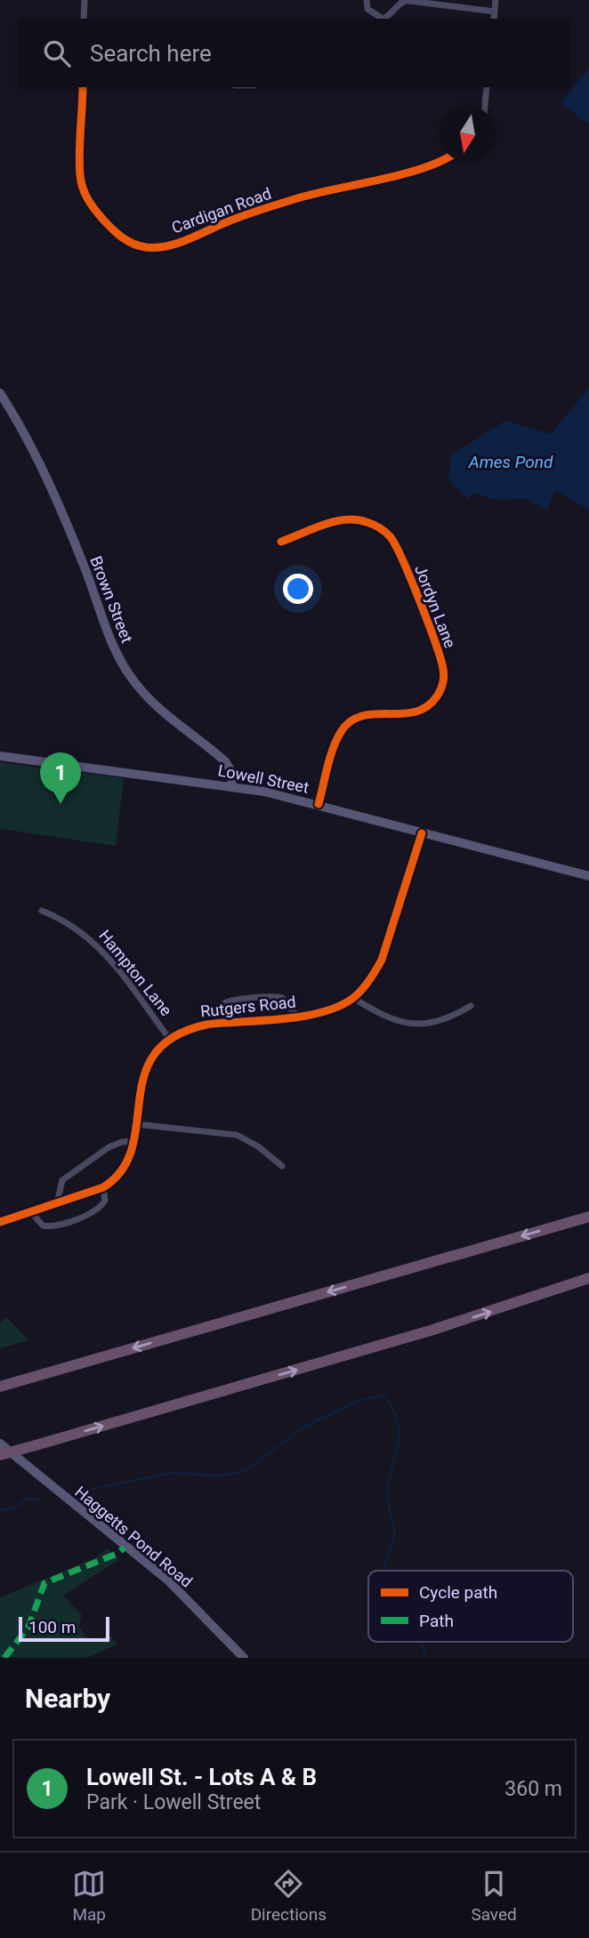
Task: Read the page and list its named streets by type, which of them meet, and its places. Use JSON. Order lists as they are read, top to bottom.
{
  "streets": {
    "street": [
      "Cardigan Road",
      "Brown Street",
      "Jordyn Lane",
      "Lowell Street",
      "Hampton Lane",
      "Rutgers Road",
      "Haggetts Pond Road"
    ]
  },
  "crossings": [
    ["Brown Street", "Lowell Street"],
    ["Jordyn Lane", "Lowell Street"],
    ["Lowell Street", "Rutgers Road"],
    ["Hampton Lane", "Rutgers Road"]
  ],
  "water": ["Ames Pond"],
  "legend": ["Cycle path", "Path"],
  "scale_bar": "100 m",
  "north": "bottom",
  "page": {
    "search": "Search here",
    "pins": "1",
    "scale": "100 m",
    "heading": "Nearby",
    "list": [
      {
        "mark": "1",
        "name": "Lowell St. - Lots A & B",
        "note": "Park · Lowell Street",
        "value": "360 m"
      }
    ],
    "nav": ["Map", "Directions", "Saved"]
  }
}
